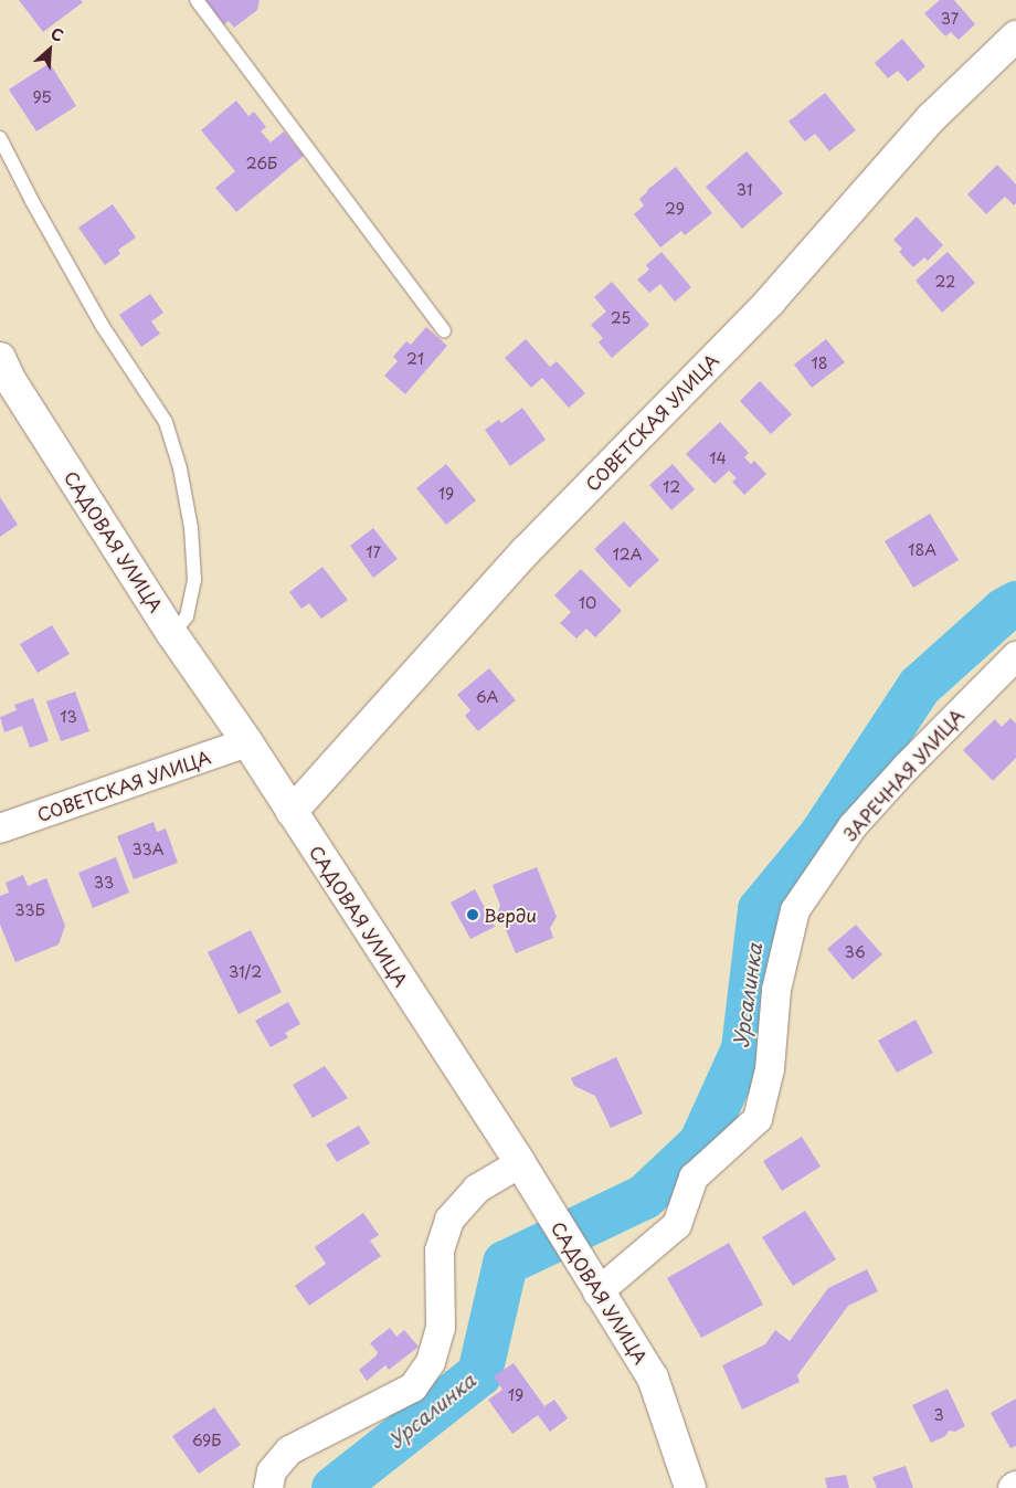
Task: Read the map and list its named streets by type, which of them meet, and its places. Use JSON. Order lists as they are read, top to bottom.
{
  "streets": {
    "street": ["СОВЕТСКАЯ УЛИЦА", "САДОВАЯ УЛИЦА", "ЗАРЕЧНАЯ УЛИЦА"]
  },
  "crossings": [
    ["СОВЕТСКАЯ УЛИЦА", "САДОВАЯ УЛИЦА"],
    ["САДОВАЯ УЛИЦА", "ЗАРЕЧНАЯ УЛИЦА"]
  ],
  "water": ["Урсалинка"],
  "places": ["Верди"],
  "house_numbers": [
    "37",
    "95",
    "26Б",
    "31",
    "29",
    "22",
    "25",
    "21",
    "18",
    "14",
    "12",
    "19",
    "18А",
    "17",
    "12А",
    "10",
    "6А",
    "13",
    "33А",
    "33",
    "33Б",
    "36",
    "31/2",
    "19",
    "3",
    "69Б"
  ],
  "north": "top right"
}
